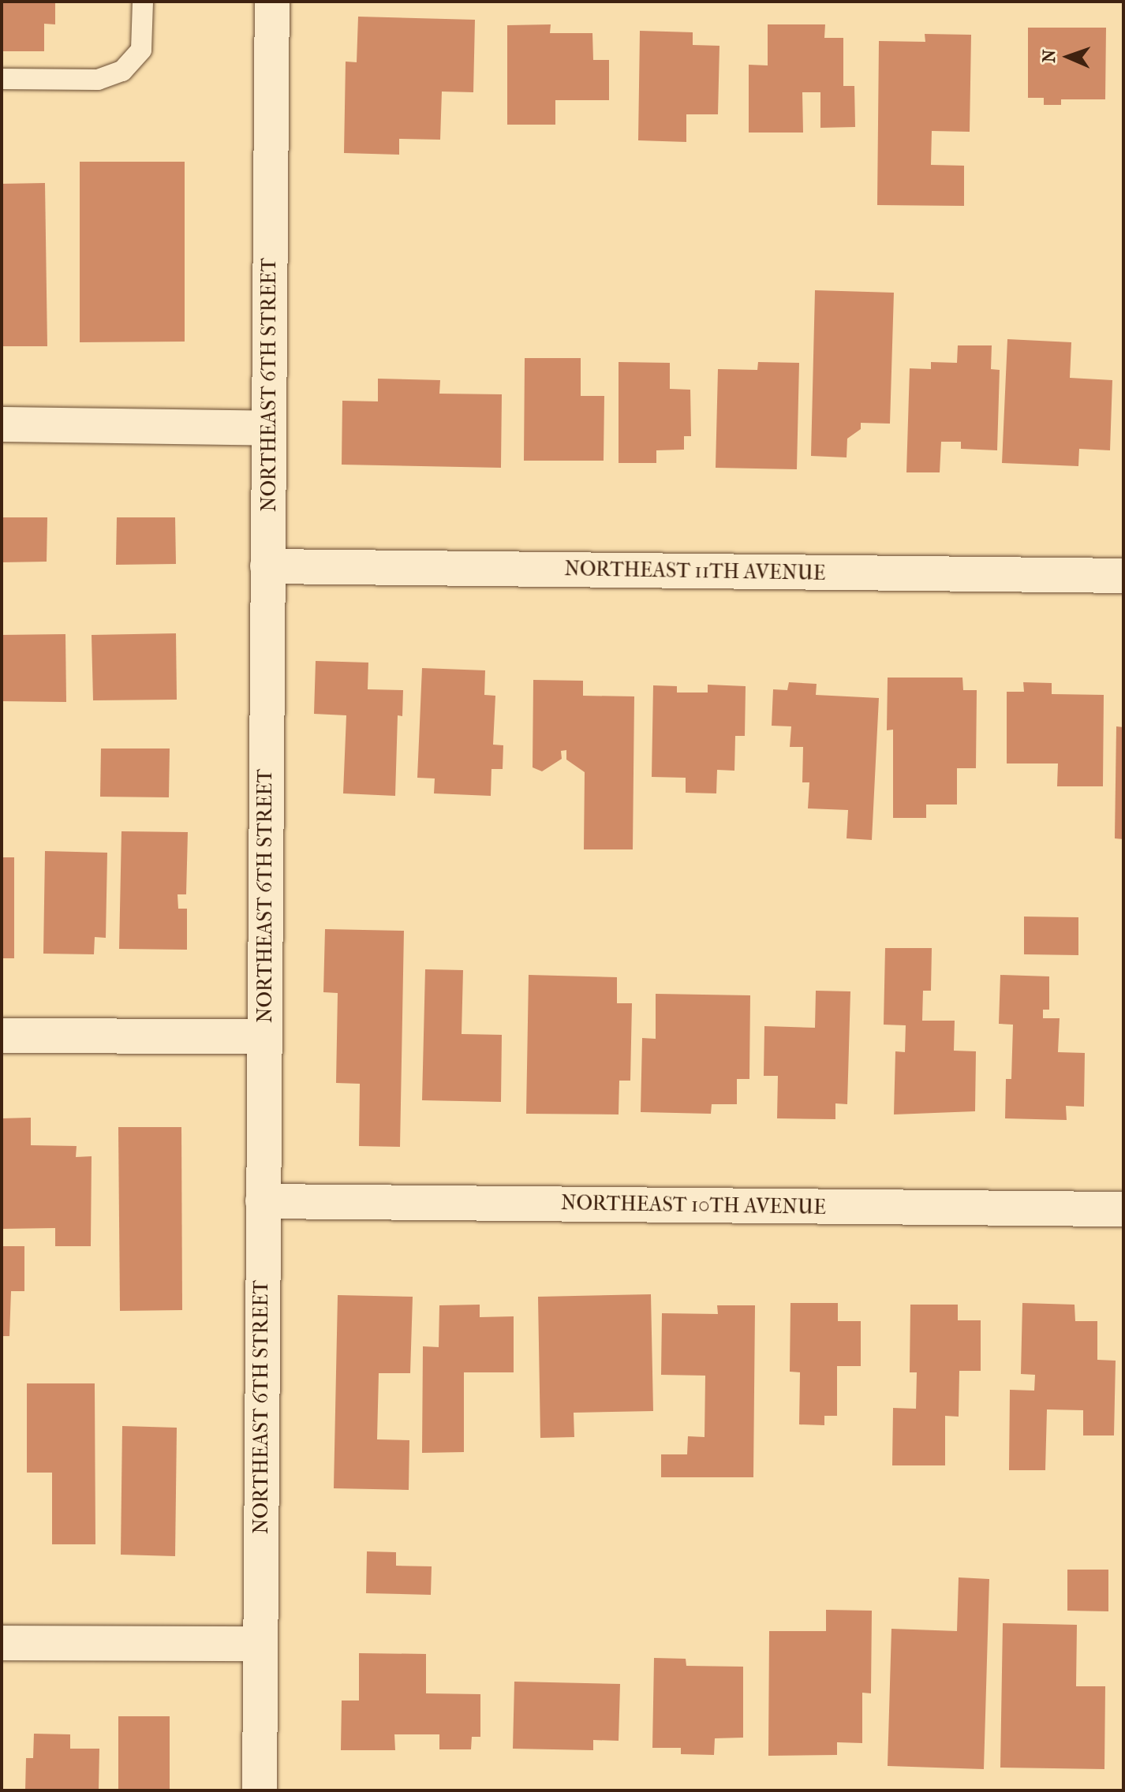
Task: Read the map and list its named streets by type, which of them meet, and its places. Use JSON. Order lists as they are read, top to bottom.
{
  "streets": {
    "street": ["NORTHEAST 6TH STREET", "NORTHEAST 11TH AVENUE", "NORTHEAST 10TH AVENUE"]
  },
  "crossings": [
    ["NORTHEAST 6TH STREET", "NORTHEAST 11TH AVENUE"],
    ["NORTHEAST 6TH STREET", "NORTHEAST 10TH AVENUE"]
  ],
  "north": "left"
}
